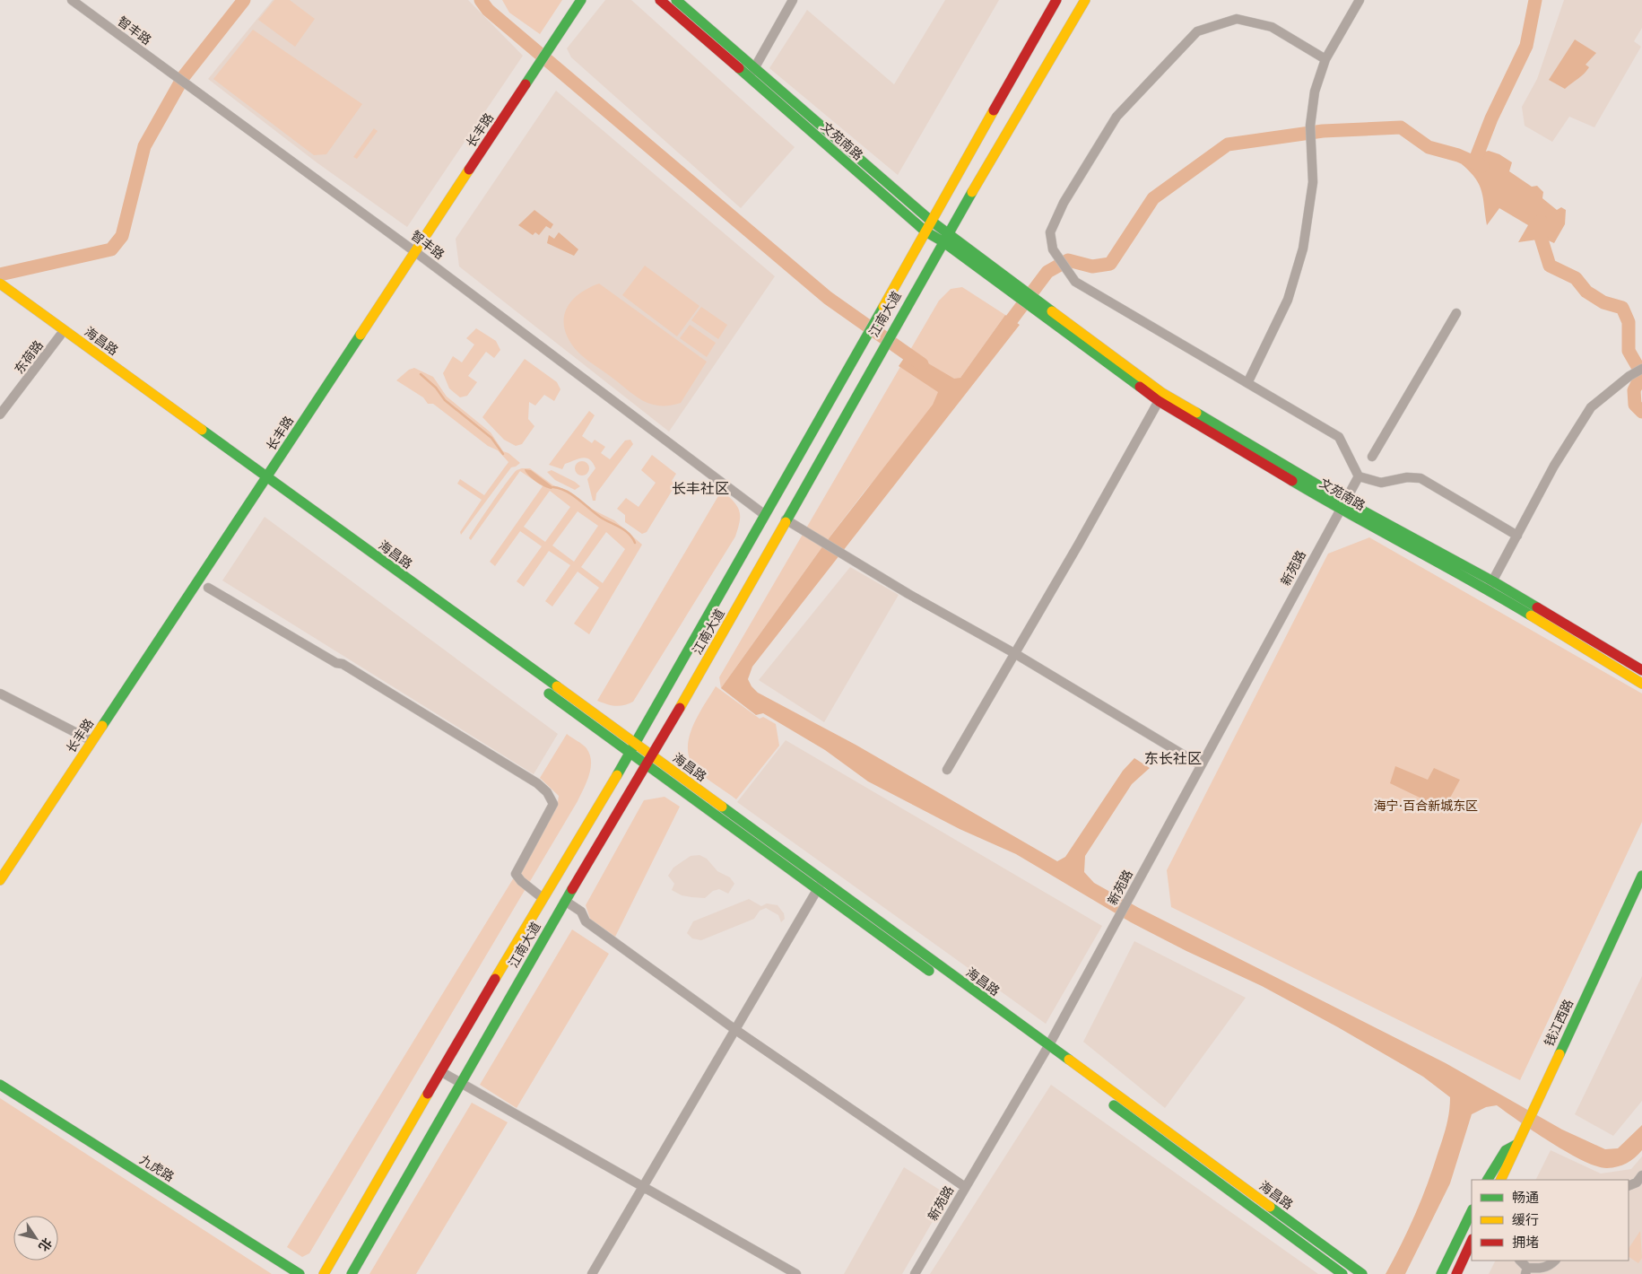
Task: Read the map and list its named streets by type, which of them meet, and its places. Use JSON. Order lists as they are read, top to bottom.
{
  "streets": {
    "main road": [
      "长丰路",
      "文苑南路",
      "江南大道",
      "海昌路",
      "钱江西路",
      "九虎路"
    ],
    "street": ["智丰路", "东荷路", "新苑路"]
  },
  "crossings": [
    ["智丰路", "长丰路"],
    ["智丰路", "江南大道"],
    ["长丰路", "海昌路"],
    ["文苑南路", "江南大道"],
    ["文苑南路", "新苑路"],
    ["江南大道", "海昌路"],
    ["海昌路", "东荷路"],
    ["海昌路", "新苑路"]
  ],
  "districts": ["长丰社区", "东长社区"],
  "parks": ["海宁·百合新城东区"],
  "legend": ["畅通", "缓行", "拥堵"],
  "north": "bottom right"
}
